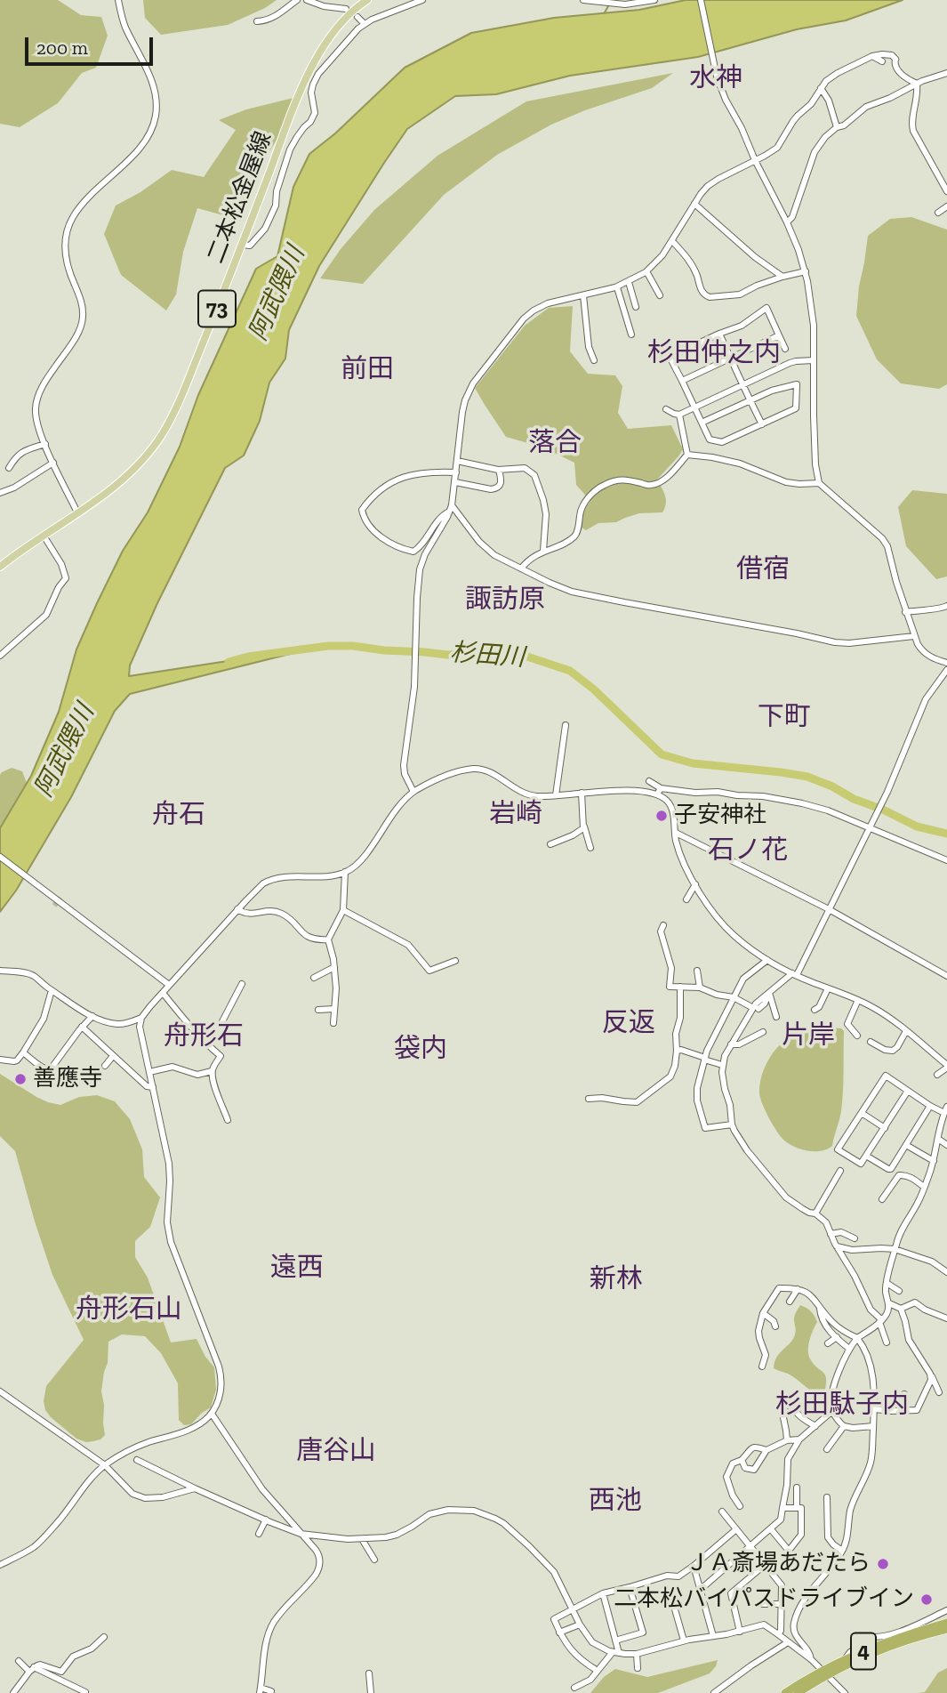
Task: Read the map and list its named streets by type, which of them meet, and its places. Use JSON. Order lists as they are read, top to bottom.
{
  "streets": {
    "highway": ["4"],
    "main road": ["二本松金屋線", "73"]
  },
  "districts": [
    "水神",
    "杉田仲之内",
    "前田",
    "落合",
    "借宿",
    "諏訪原",
    "下町",
    "岩崎",
    "舟石",
    "石ノ花",
    "反返",
    "片岸",
    "舟形石",
    "袋内",
    "遠西",
    "新林",
    "舟形石山",
    "杉田駄子内",
    "唐谷山",
    "西池"
  ],
  "water": ["阿武隈川", "杉田川"],
  "places": [
    "子安神社",
    "善應寺",
    "ＪＡ斎場あだたら",
    "二本松バイパスドライブイン"
  ],
  "scale_bar": "200 m"
}
